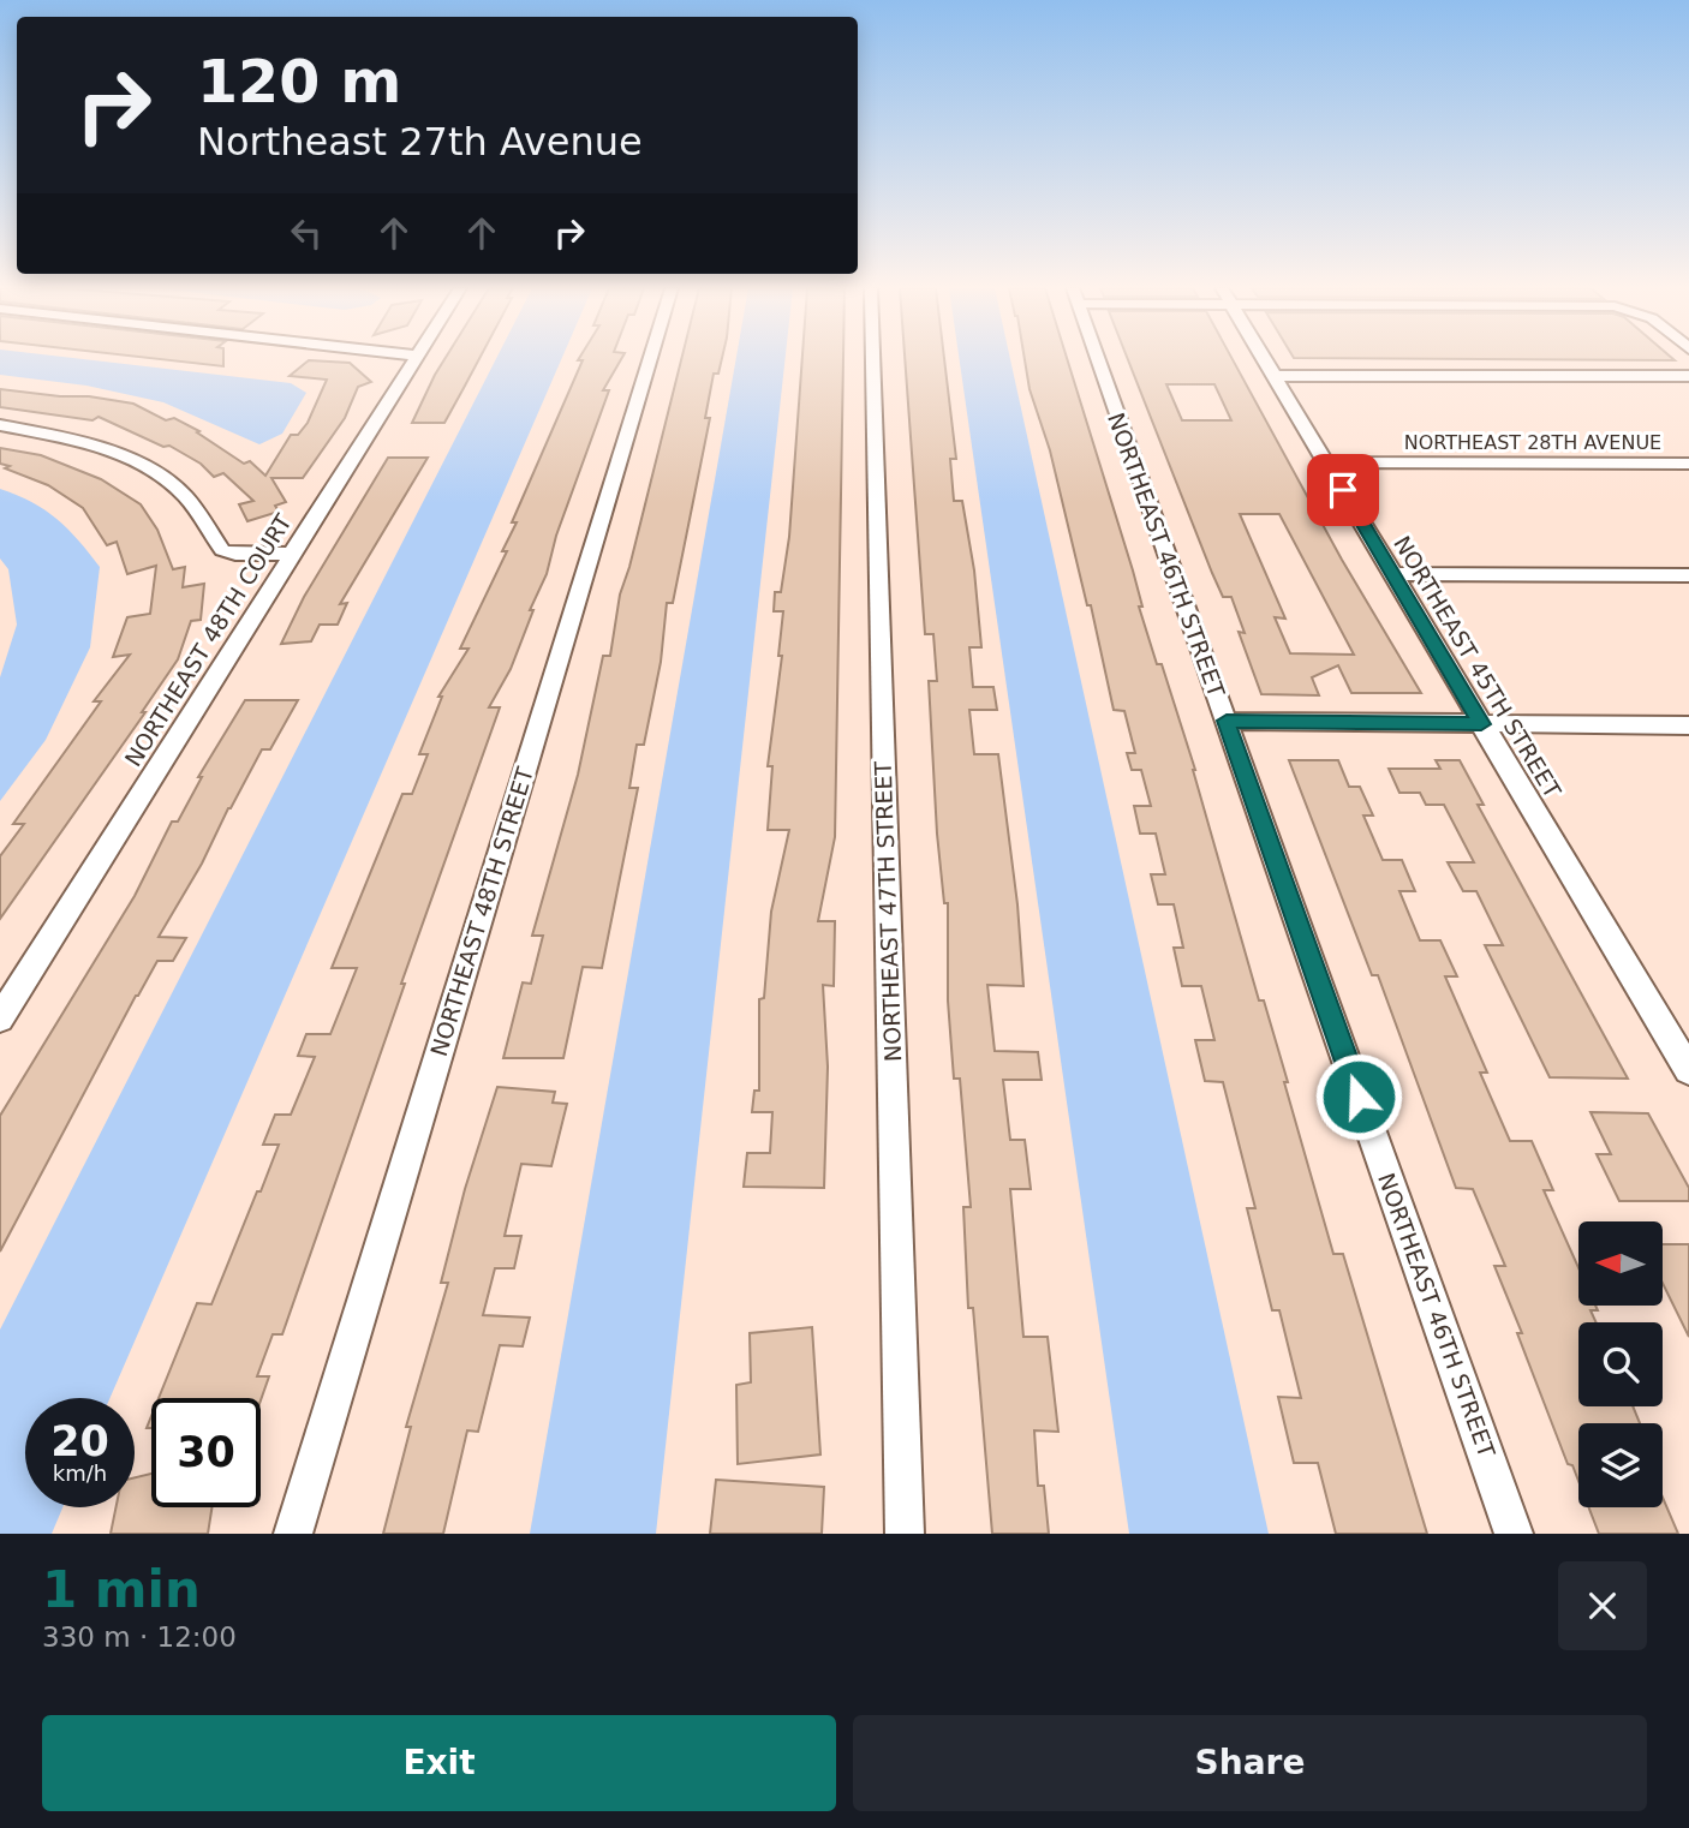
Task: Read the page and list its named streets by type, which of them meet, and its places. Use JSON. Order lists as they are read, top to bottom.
{
  "streets": {
    "street": [
      "NORTHEAST 28TH AVENUE",
      "NORTHEAST 46TH STREET",
      "NORTHEAST 48TH COURT",
      "NORTHEAST 45TH STREET",
      "NORTHEAST 48TH STREET",
      "NORTHEAST 47TH STREET"
    ]
  },
  "crossings": [
    ["NORTHEAST 28TH AVENUE", "NORTHEAST 45TH STREET"]
  ],
  "north": "left",
  "page": {
    "turn": ["120 m", "Northeast 27th Avenue"],
    "speed": "20 km/h",
    "limit": "30",
    "heading": ["1 min", "330 m · 12:00"],
    "buttons": ["Exit", "Share"]
  }
}
